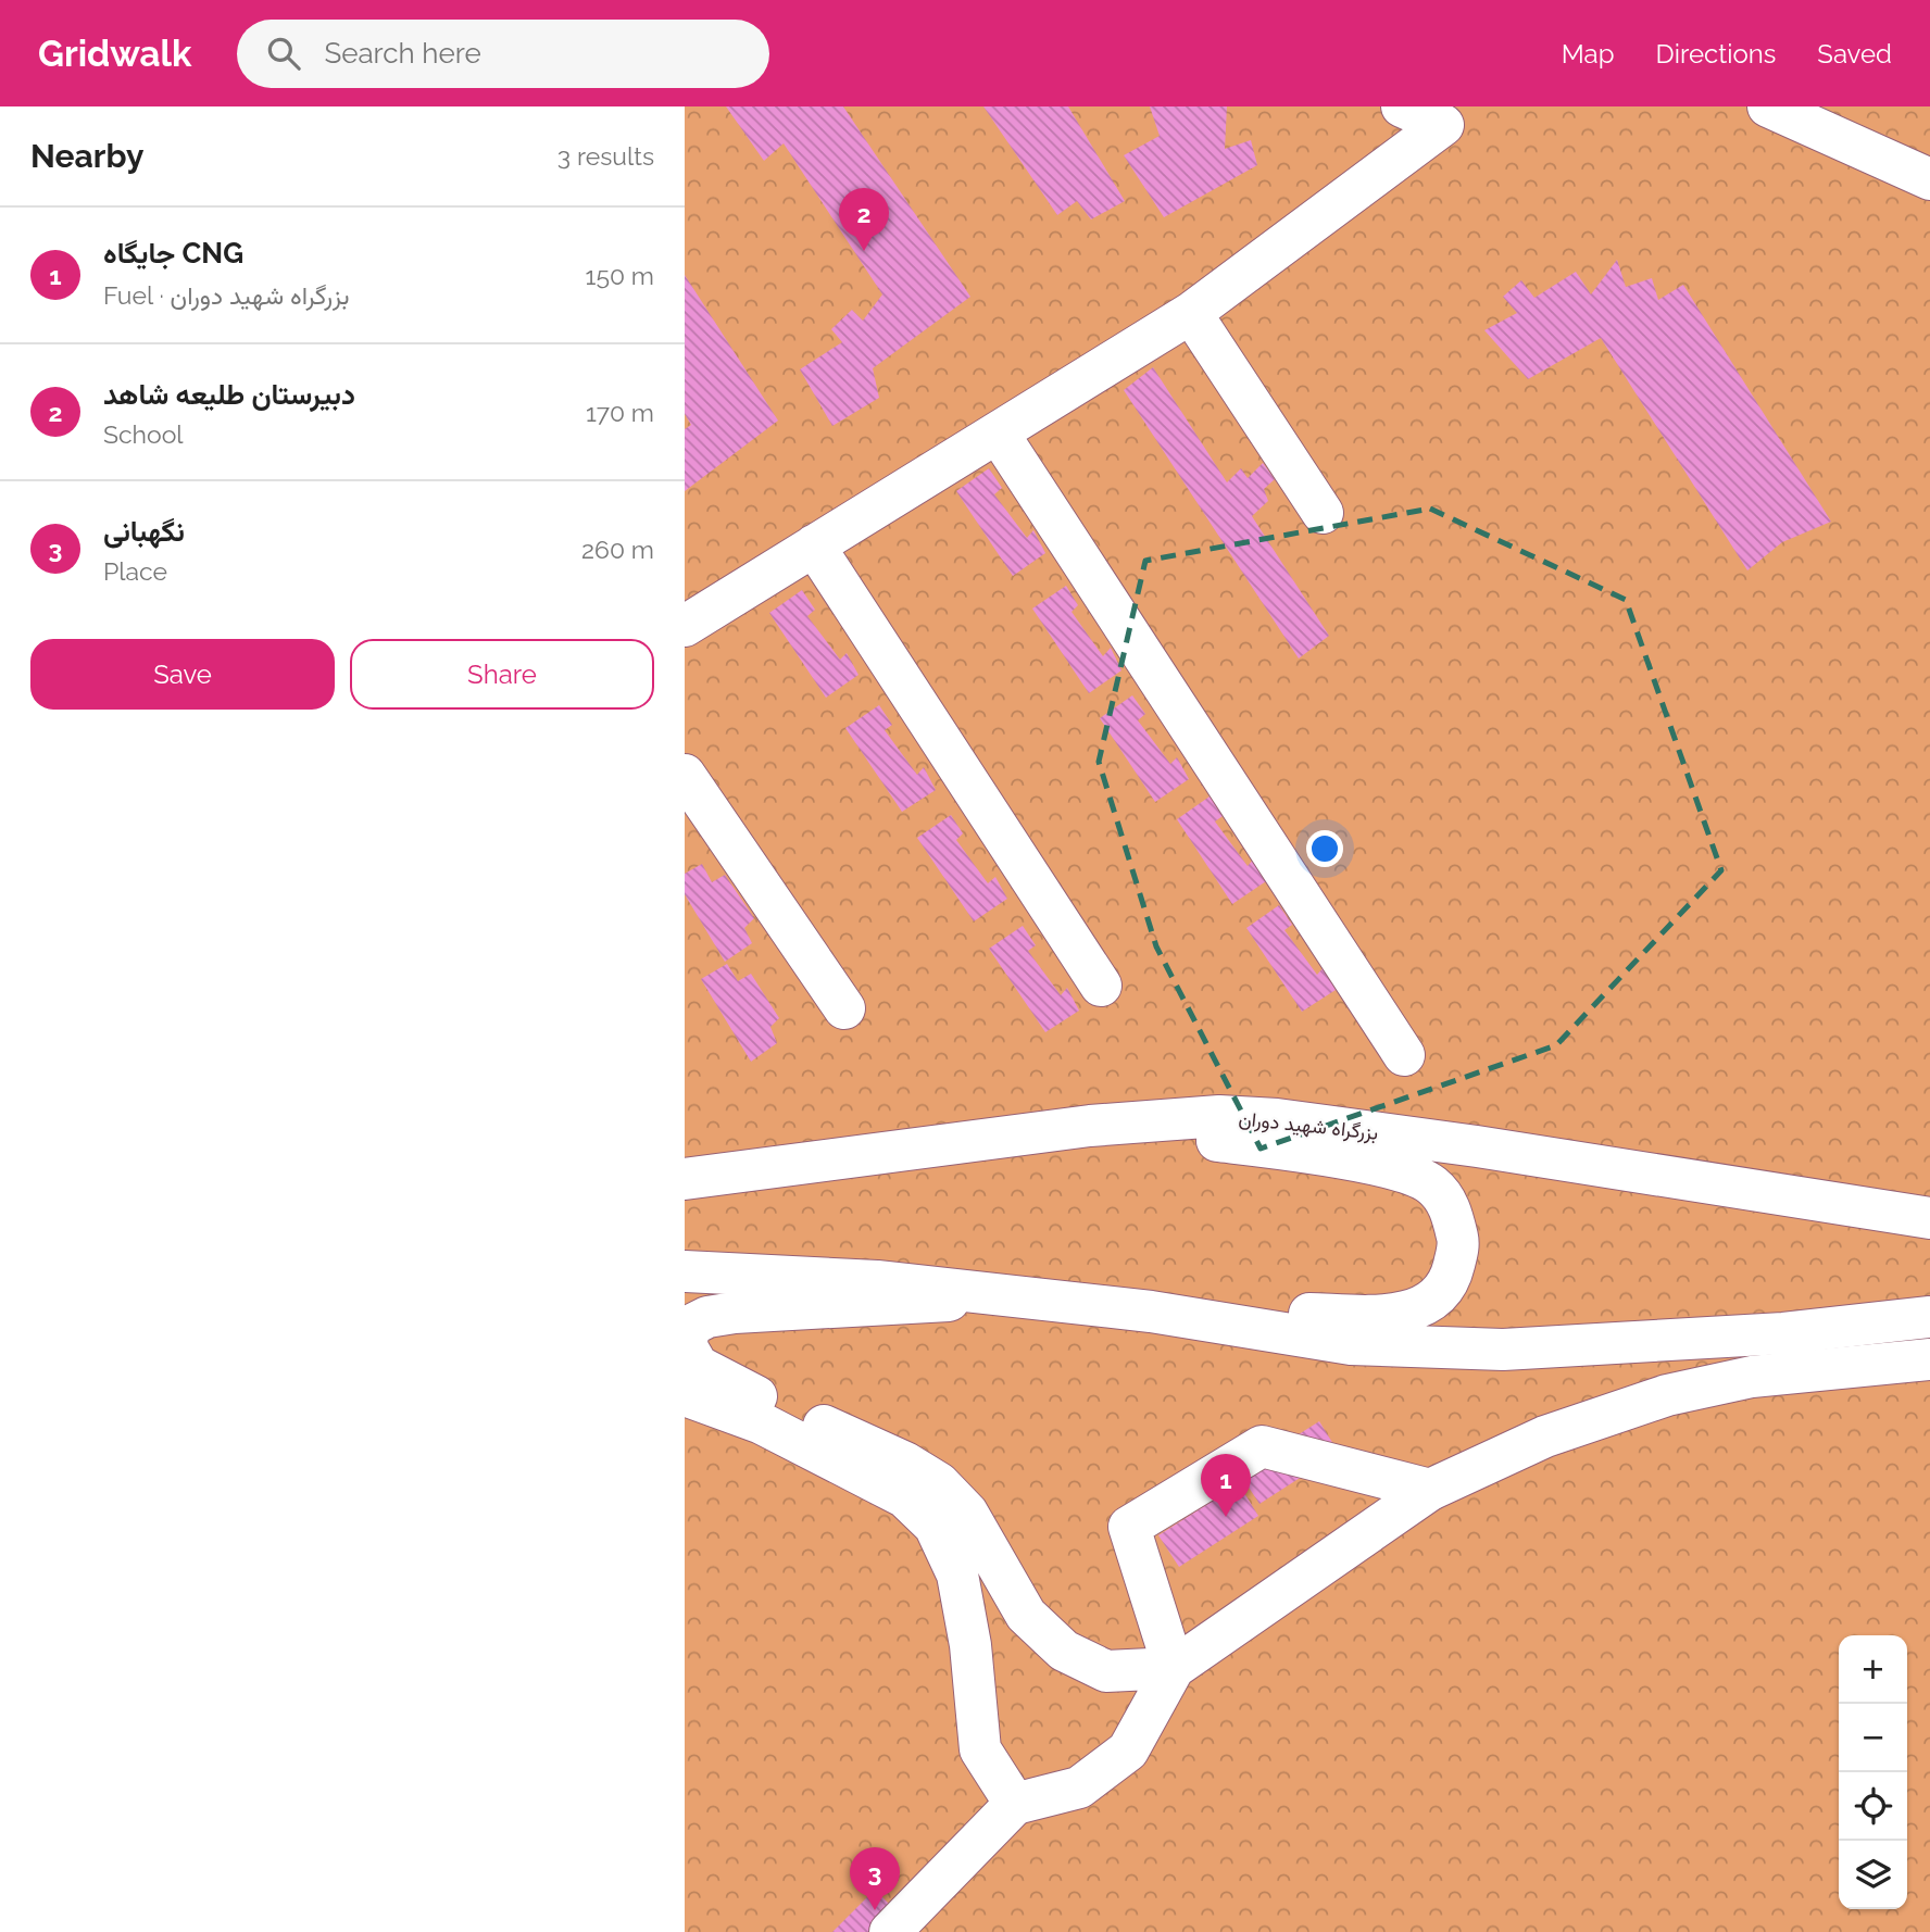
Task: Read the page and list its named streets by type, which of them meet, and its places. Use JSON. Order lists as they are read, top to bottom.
{
  "streets": {
    "main road": ["بزرگراه شهید دوران"]
  },
  "page": {
    "header": "Gridwalk",
    "search": "Search here",
    "nav": ["Map", "Directions", "Saved"],
    "heading": ["Nearby", "3 results"],
    "pins": ["2", "1", "3"],
    "list": [
      {
        "mark": "1",
        "name": "جایگاه CNG",
        "note": "Fuel · بزرگراه شهید دوران",
        "value": "150 m"
      },
      {
        "mark": "2",
        "name": "دبیرستان طلیعه شاهد",
        "note": "School",
        "value": "170 m"
      },
      {
        "mark": "3",
        "name": "نگهبانی",
        "note": "Place",
        "value": "260 m"
      }
    ],
    "buttons": ["Save", "Share"],
    "map_buttons": ["+", "−"]
  }
}
